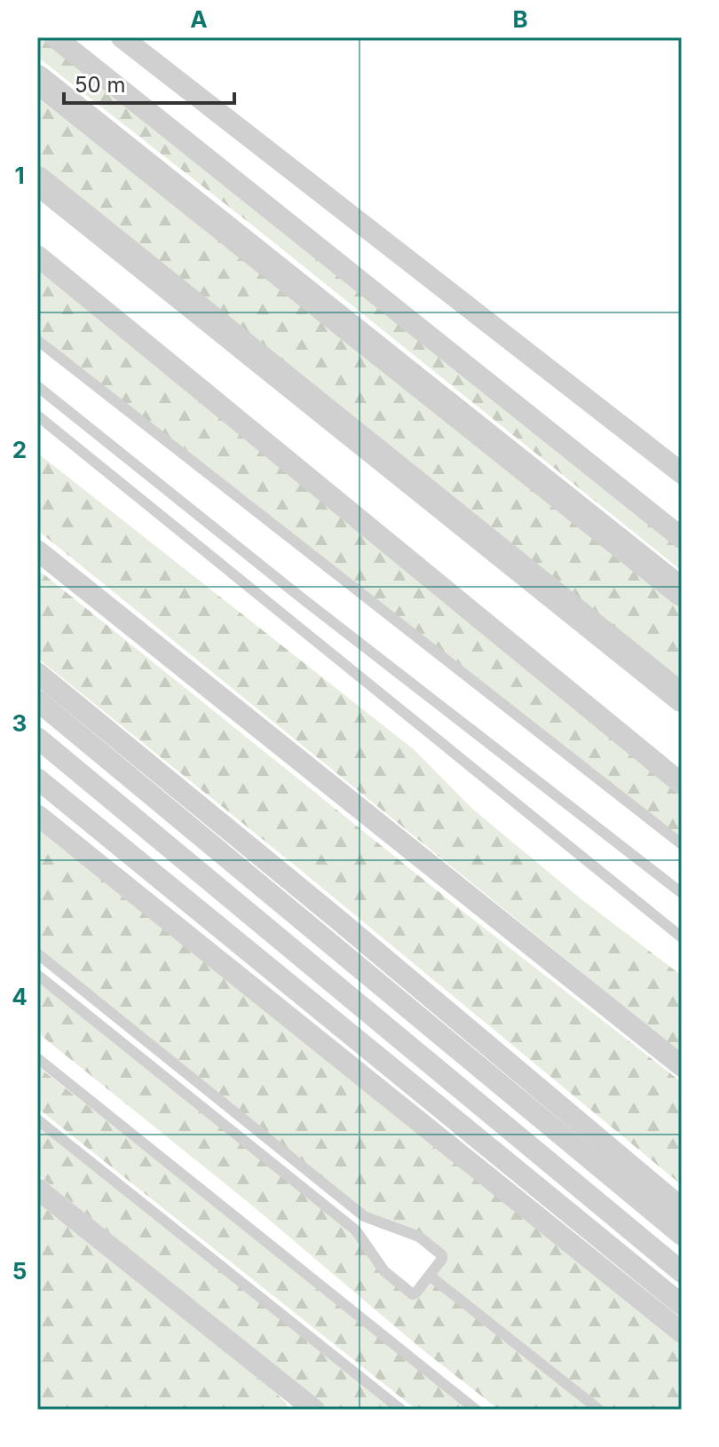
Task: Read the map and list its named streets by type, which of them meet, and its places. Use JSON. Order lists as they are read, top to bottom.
{
  "scale_bar": "50 m",
  "grid": {
    "columns": ["A", "B"],
    "rows": [
      "1",
      "2",
      "3",
      "4",
      "5"
    ]
  }
}
